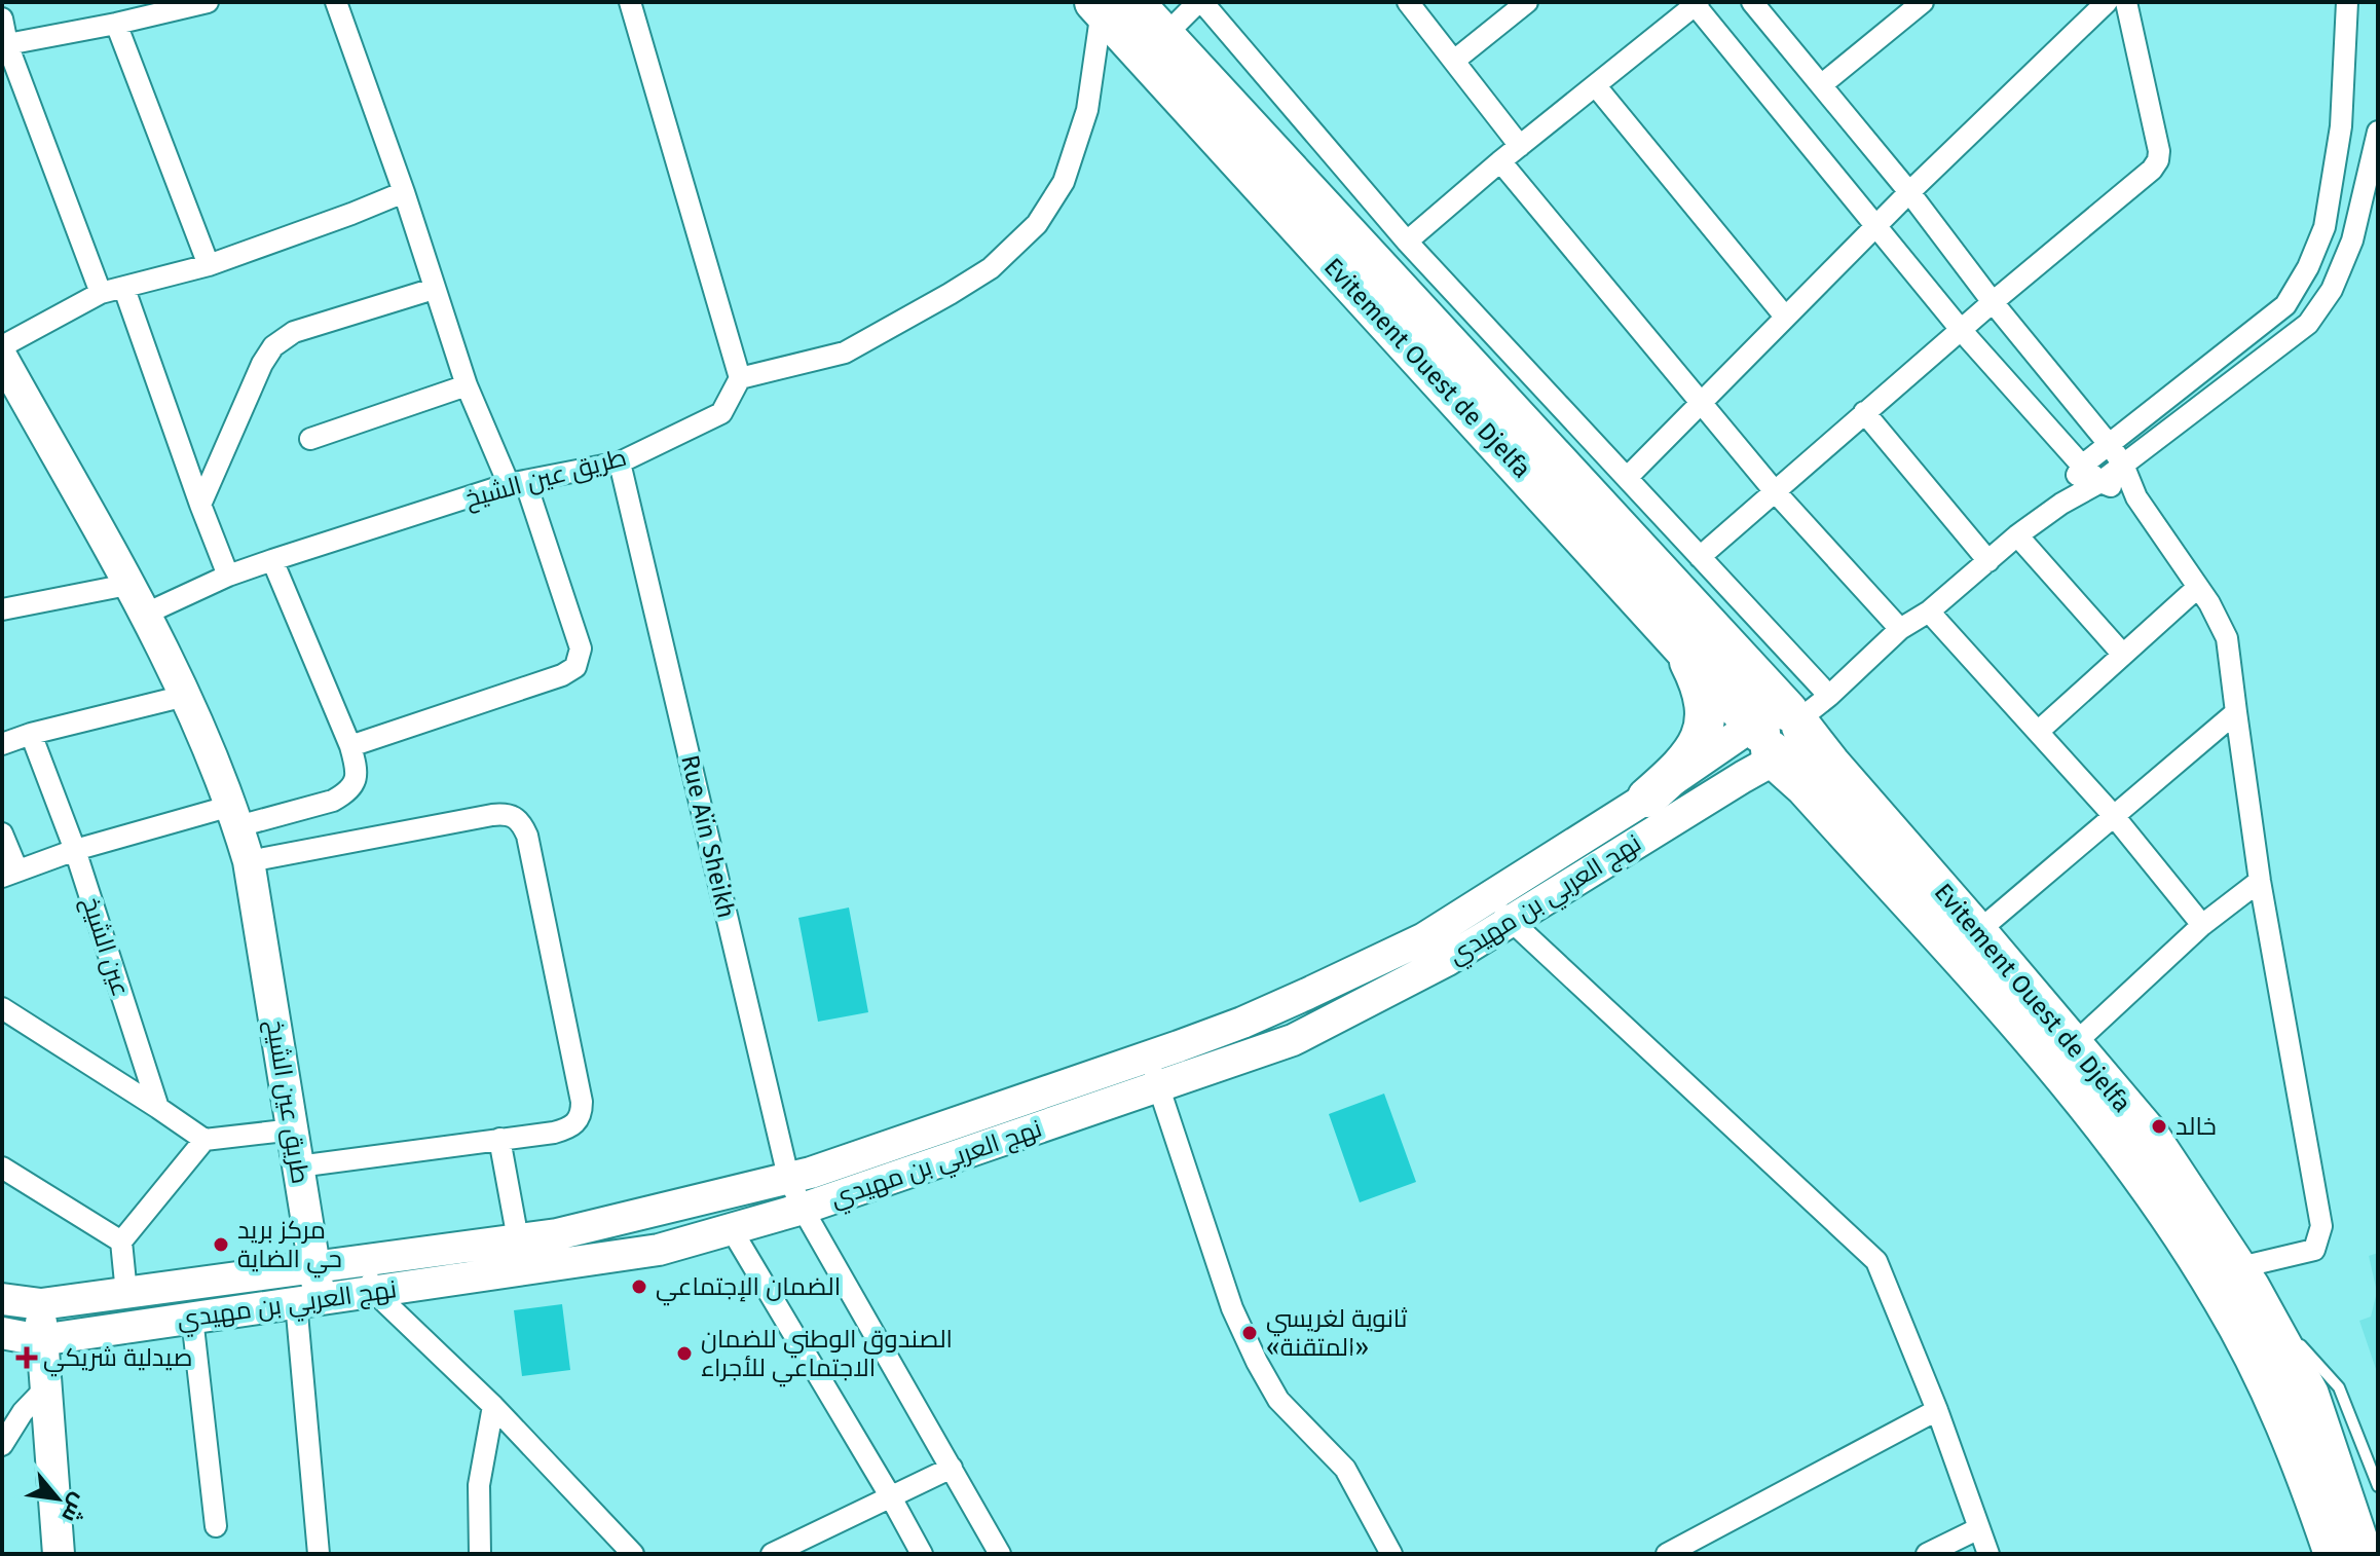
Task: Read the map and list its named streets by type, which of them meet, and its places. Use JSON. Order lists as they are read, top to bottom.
{
  "streets": {
    "highway": ["Evitement Ouest de Djelfa"],
    "main road": ["طريق عين الشيخ", "نهج العربي بن مهيدي"],
    "street": ["Rue Aïn Sheikh", "عين الشيخ"]
  },
  "crossings": [
    ["Evitement Ouest de Djelfa", "نهج العربي بن مهيدي"],
    ["طريق عين الشيخ", "Rue Aïn Sheikh"],
    ["طريق عين الشيخ", "نهج العربي بن مهيدي"],
    ["Rue Aïn Sheikh", "نهج العربي بن مهيدي"]
  ],
  "places": {
    "other": [
      "خالد",
      "مركز بريد حي الضاية",
      "الضمان الإجتماعي",
      "ثانوية لغريسي «المتقنة»",
      "الصندوق الوطني للضمان الاجتماعي للأجراء"
    ],
    "health": ["صيدلية شريكي"]
  },
  "north": "bottom right"
}
